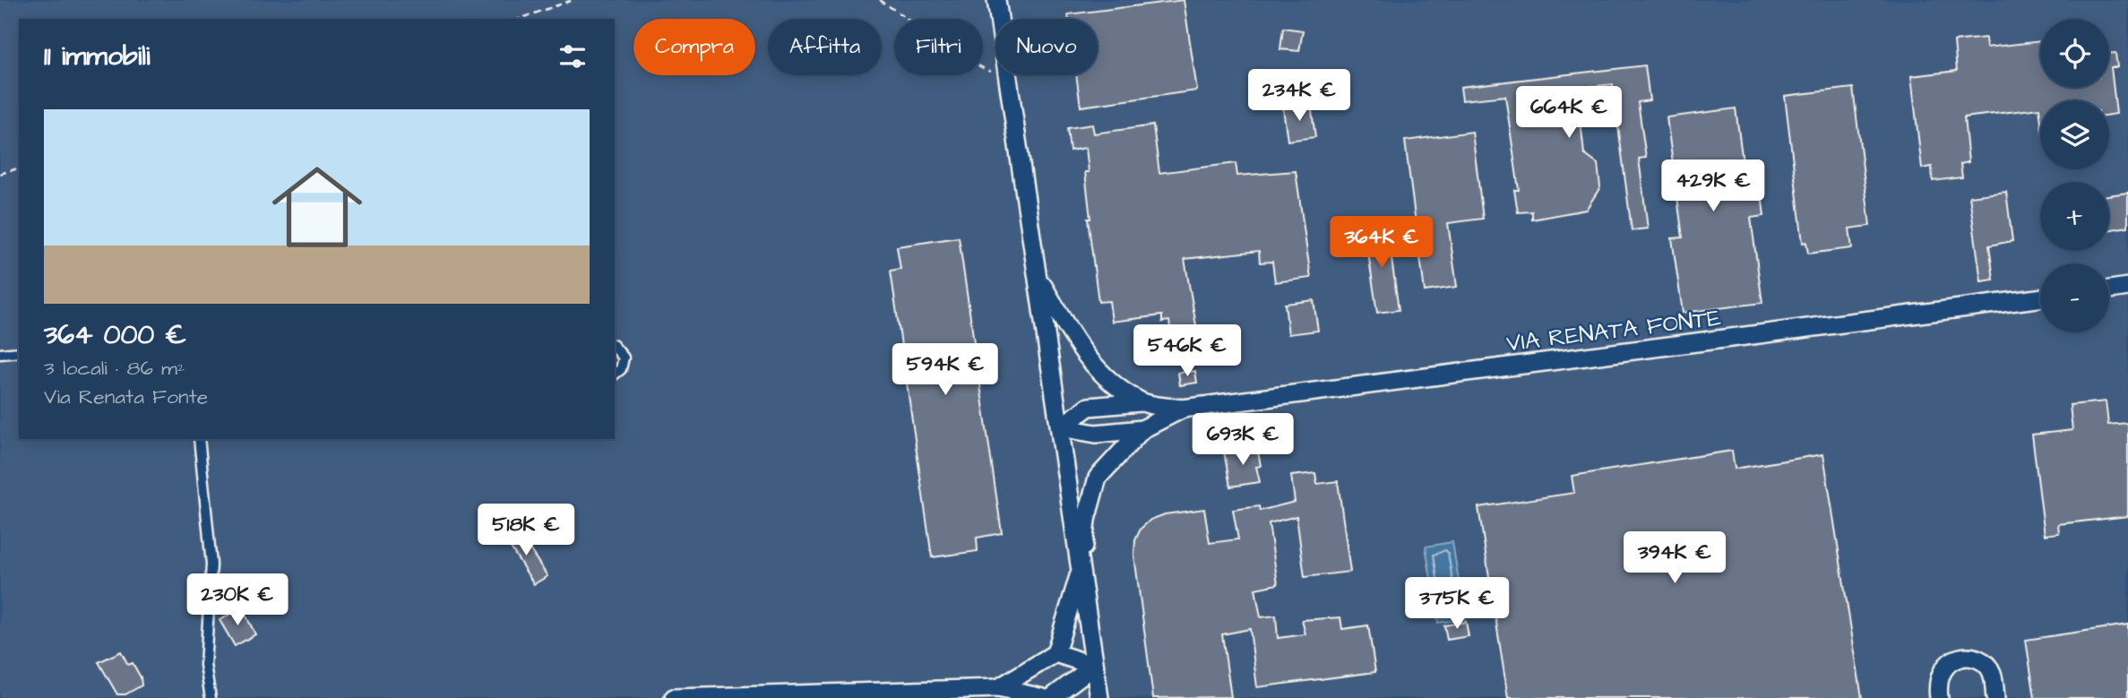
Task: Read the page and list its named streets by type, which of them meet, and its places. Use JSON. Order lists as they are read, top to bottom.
{
  "streets": {
    "street": ["VIA RENATA FONTE"]
  },
  "page": {
    "map_buttons": ["+", "−"],
    "chip": [
      "Compra",
      "Affitta",
      "Filtri",
      "Nuovo"
    ],
    "heading": "11 immobili",
    "price": [
      "234K €",
      "664K €",
      "429K €",
      "364K €",
      "546K €",
      "594K €",
      "693K €",
      "518K €",
      "394K €",
      "230K €",
      "375K €"
    ],
    "list": [
      {
        "name": "364 000 €",
        "note": "3 locali · 86 m² · Via Renata Fonte"
      }
    ]
  }
}
